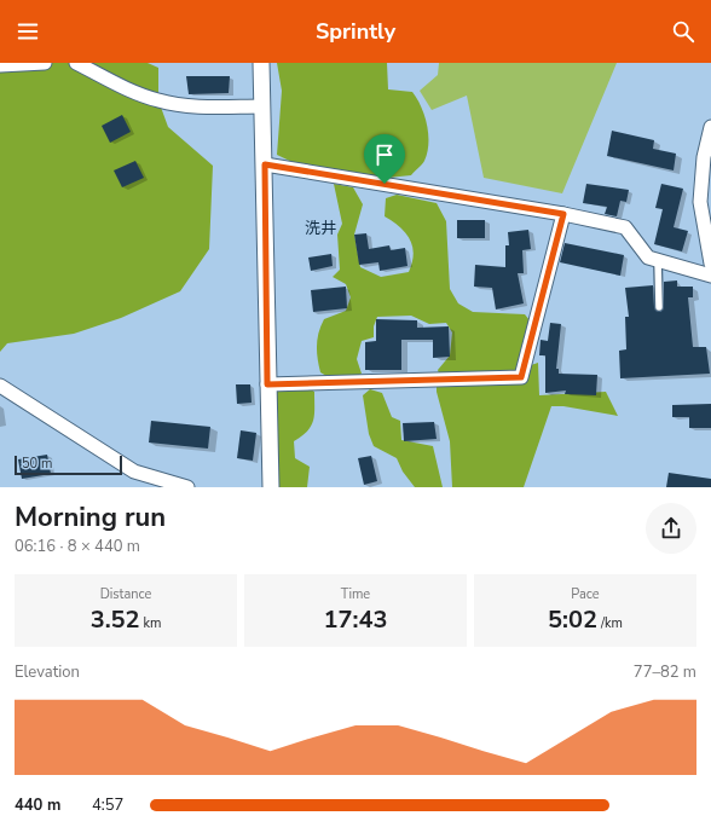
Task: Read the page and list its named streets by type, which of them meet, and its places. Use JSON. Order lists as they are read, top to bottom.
{
  "districts": ["洗井"],
  "scale_bar": "50 m",
  "page": {
    "header": "Sprintly",
    "scale": "50 m",
    "heading": ["Morning run", "06:16 · 8 × 440 m"],
    "stats": [
      ["Distance", "3.52 km"],
      ["Time", "17:43"],
      ["Pace", "5:02 /km"]
    ],
    "chart": ["Elevation", "77–82 m"],
    "list": [
      {
        "name": "440 m",
        "note": "4:57"
      }
    ]
  }
}
